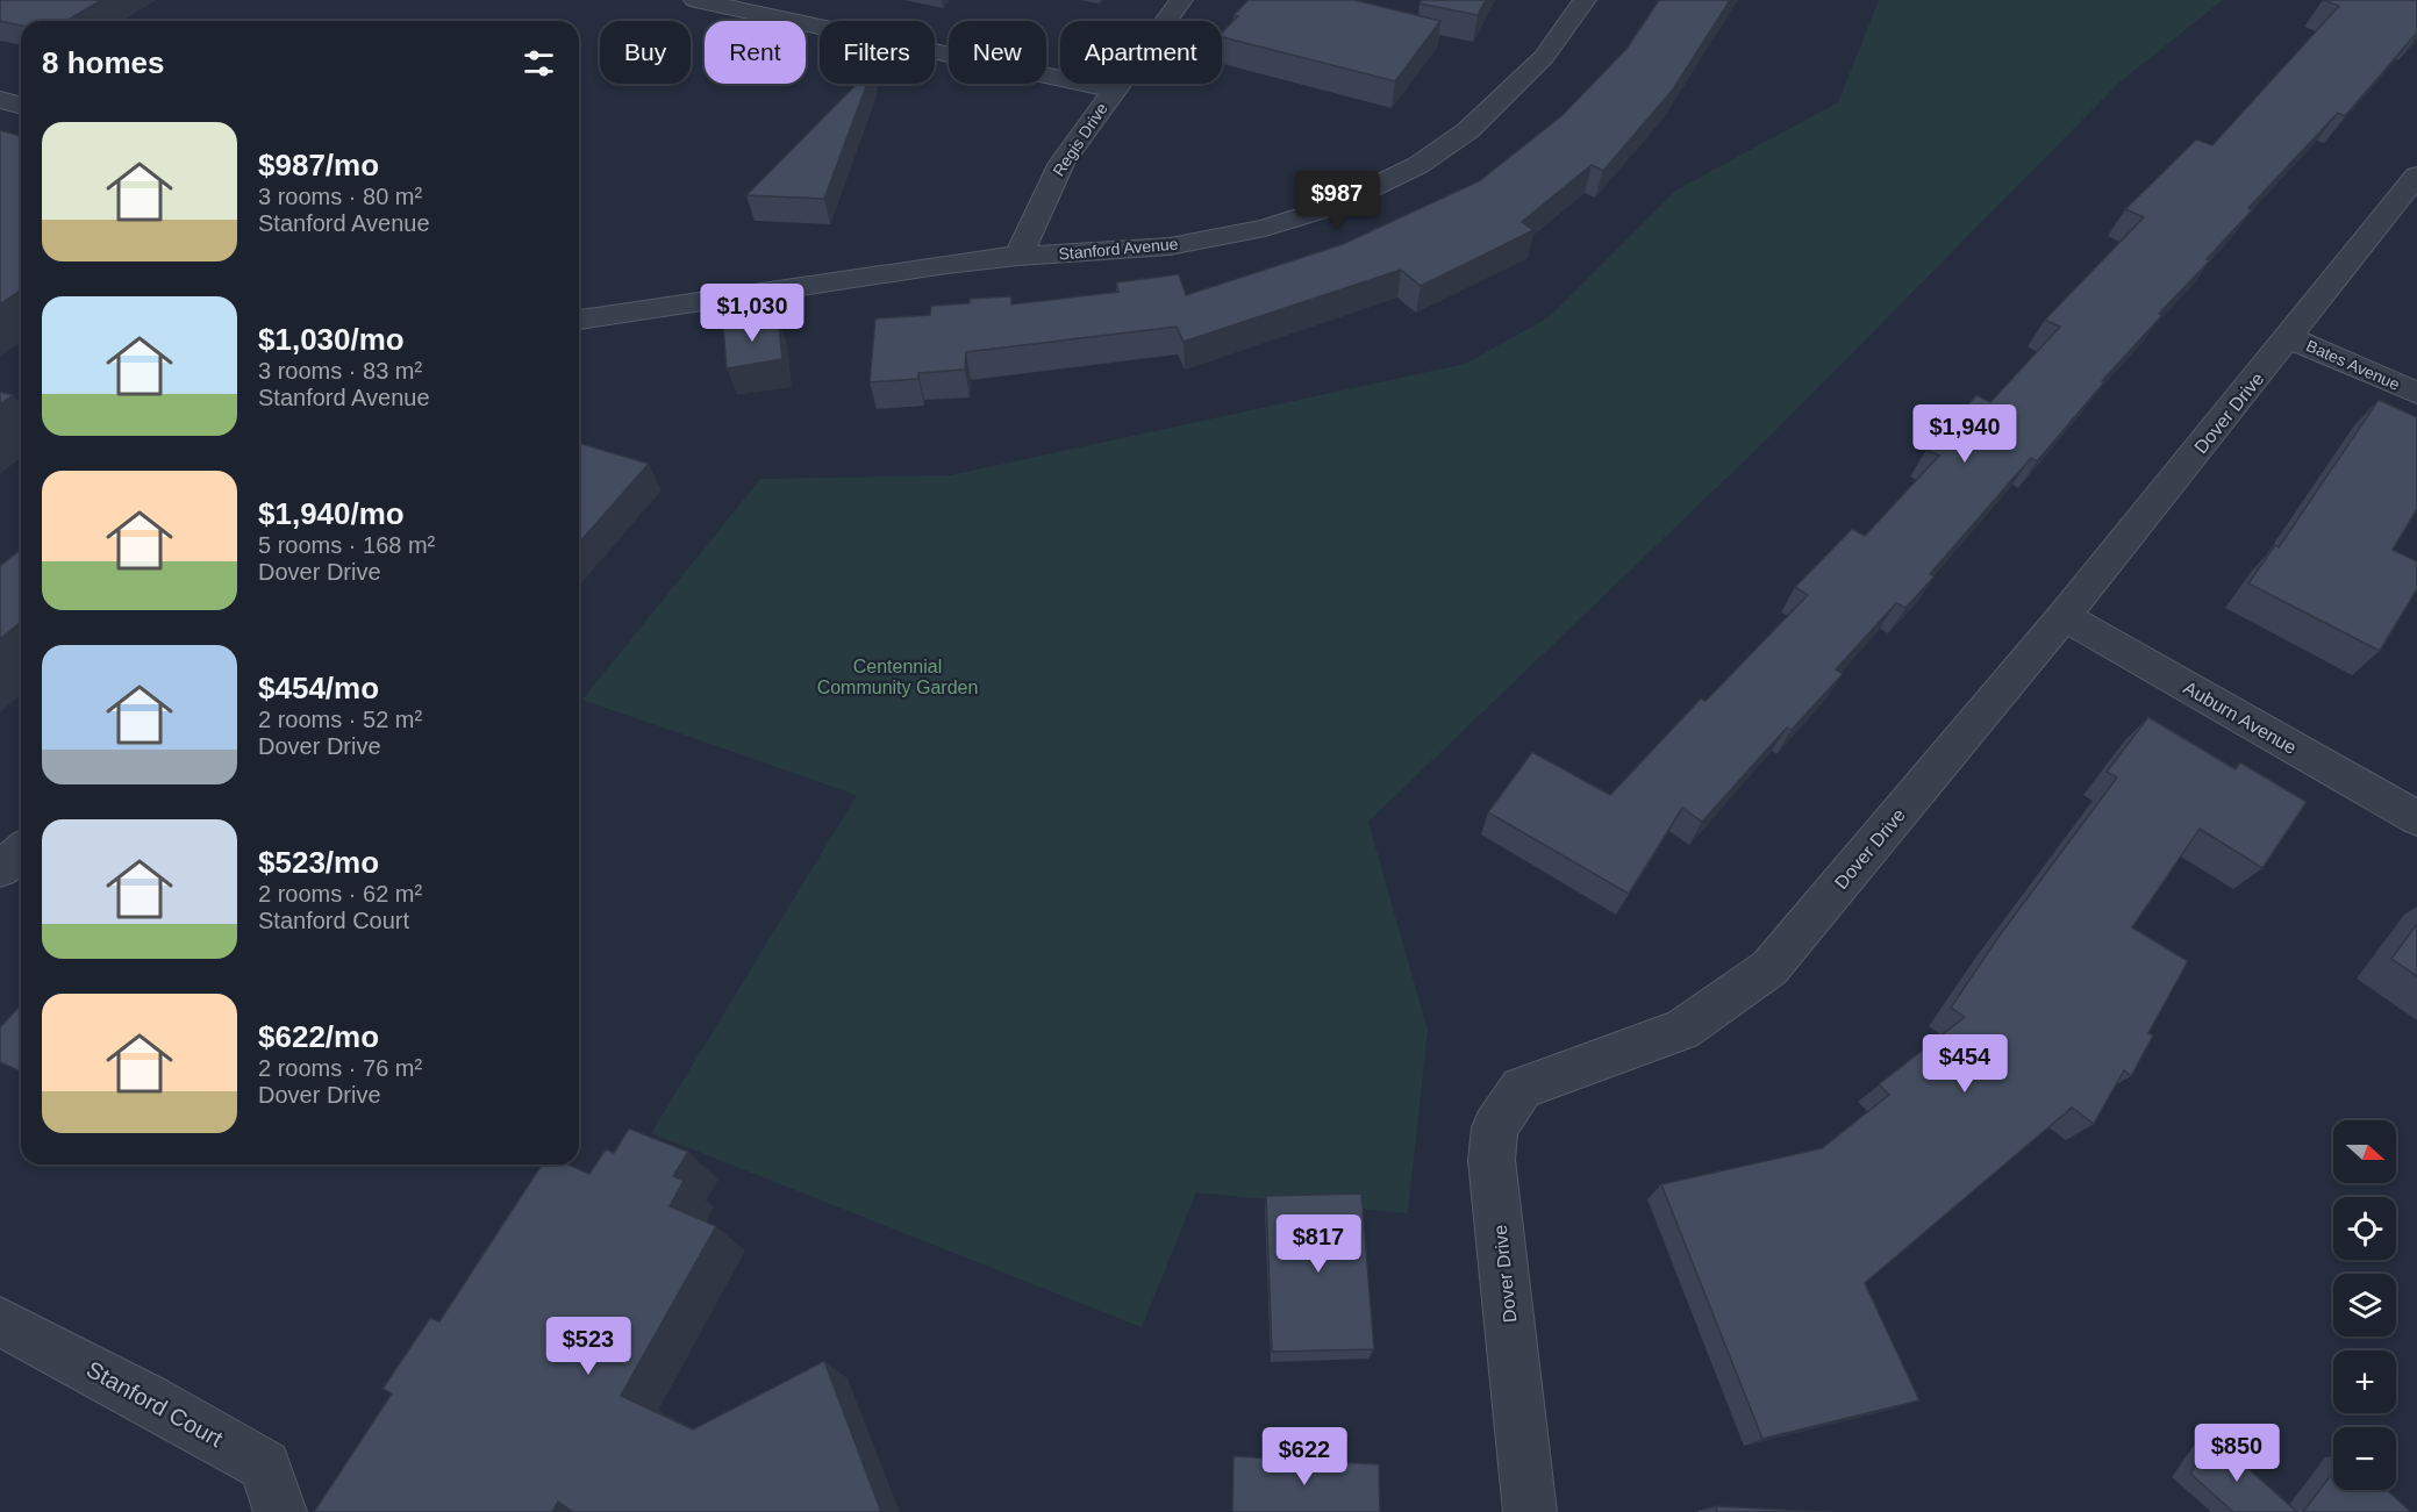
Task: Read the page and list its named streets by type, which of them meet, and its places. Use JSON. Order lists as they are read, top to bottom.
{
  "streets": {
    "street": [
      "Regis Drive",
      "Stanford Avenue",
      "Bates Avenue",
      "Dover Drive",
      "Auburn Avenue",
      "Stanford Court"
    ]
  },
  "crossings": [
    ["Regis Drive", "Stanford Avenue"],
    ["Bates Avenue", "Dover Drive"],
    ["Dover Drive", "Auburn Avenue"]
  ],
  "parks": ["Centennial Community Garden"],
  "north": "right",
  "page": {
    "chip": [
      "Buy",
      "Rent",
      "Filters",
      "New",
      "Apartment"
    ],
    "heading": "8 homes",
    "list": [
      {
        "name": "$987/mo",
        "note": "3 rooms · 80 m² · Stanford Avenue"
      },
      {
        "name": "$1,030/mo",
        "note": "3 rooms · 83 m² · Stanford Avenue"
      },
      {
        "name": "$1,940/mo",
        "note": "5 rooms · 168 m² · Dover Drive"
      },
      {
        "name": "$454/mo",
        "note": "2 rooms · 52 m² · Dover Drive"
      },
      {
        "name": "$523/mo",
        "note": "2 rooms · 62 m² · Stanford Court"
      },
      {
        "name": "$622/mo",
        "note": "2 rooms · 76 m² · Dover Drive"
      }
    ],
    "price": [
      "$987",
      "$1,030",
      "$1,940",
      "$454",
      "$817",
      "$523",
      "$850",
      "$622"
    ],
    "map_buttons": ["+", "−"]
  }
}
